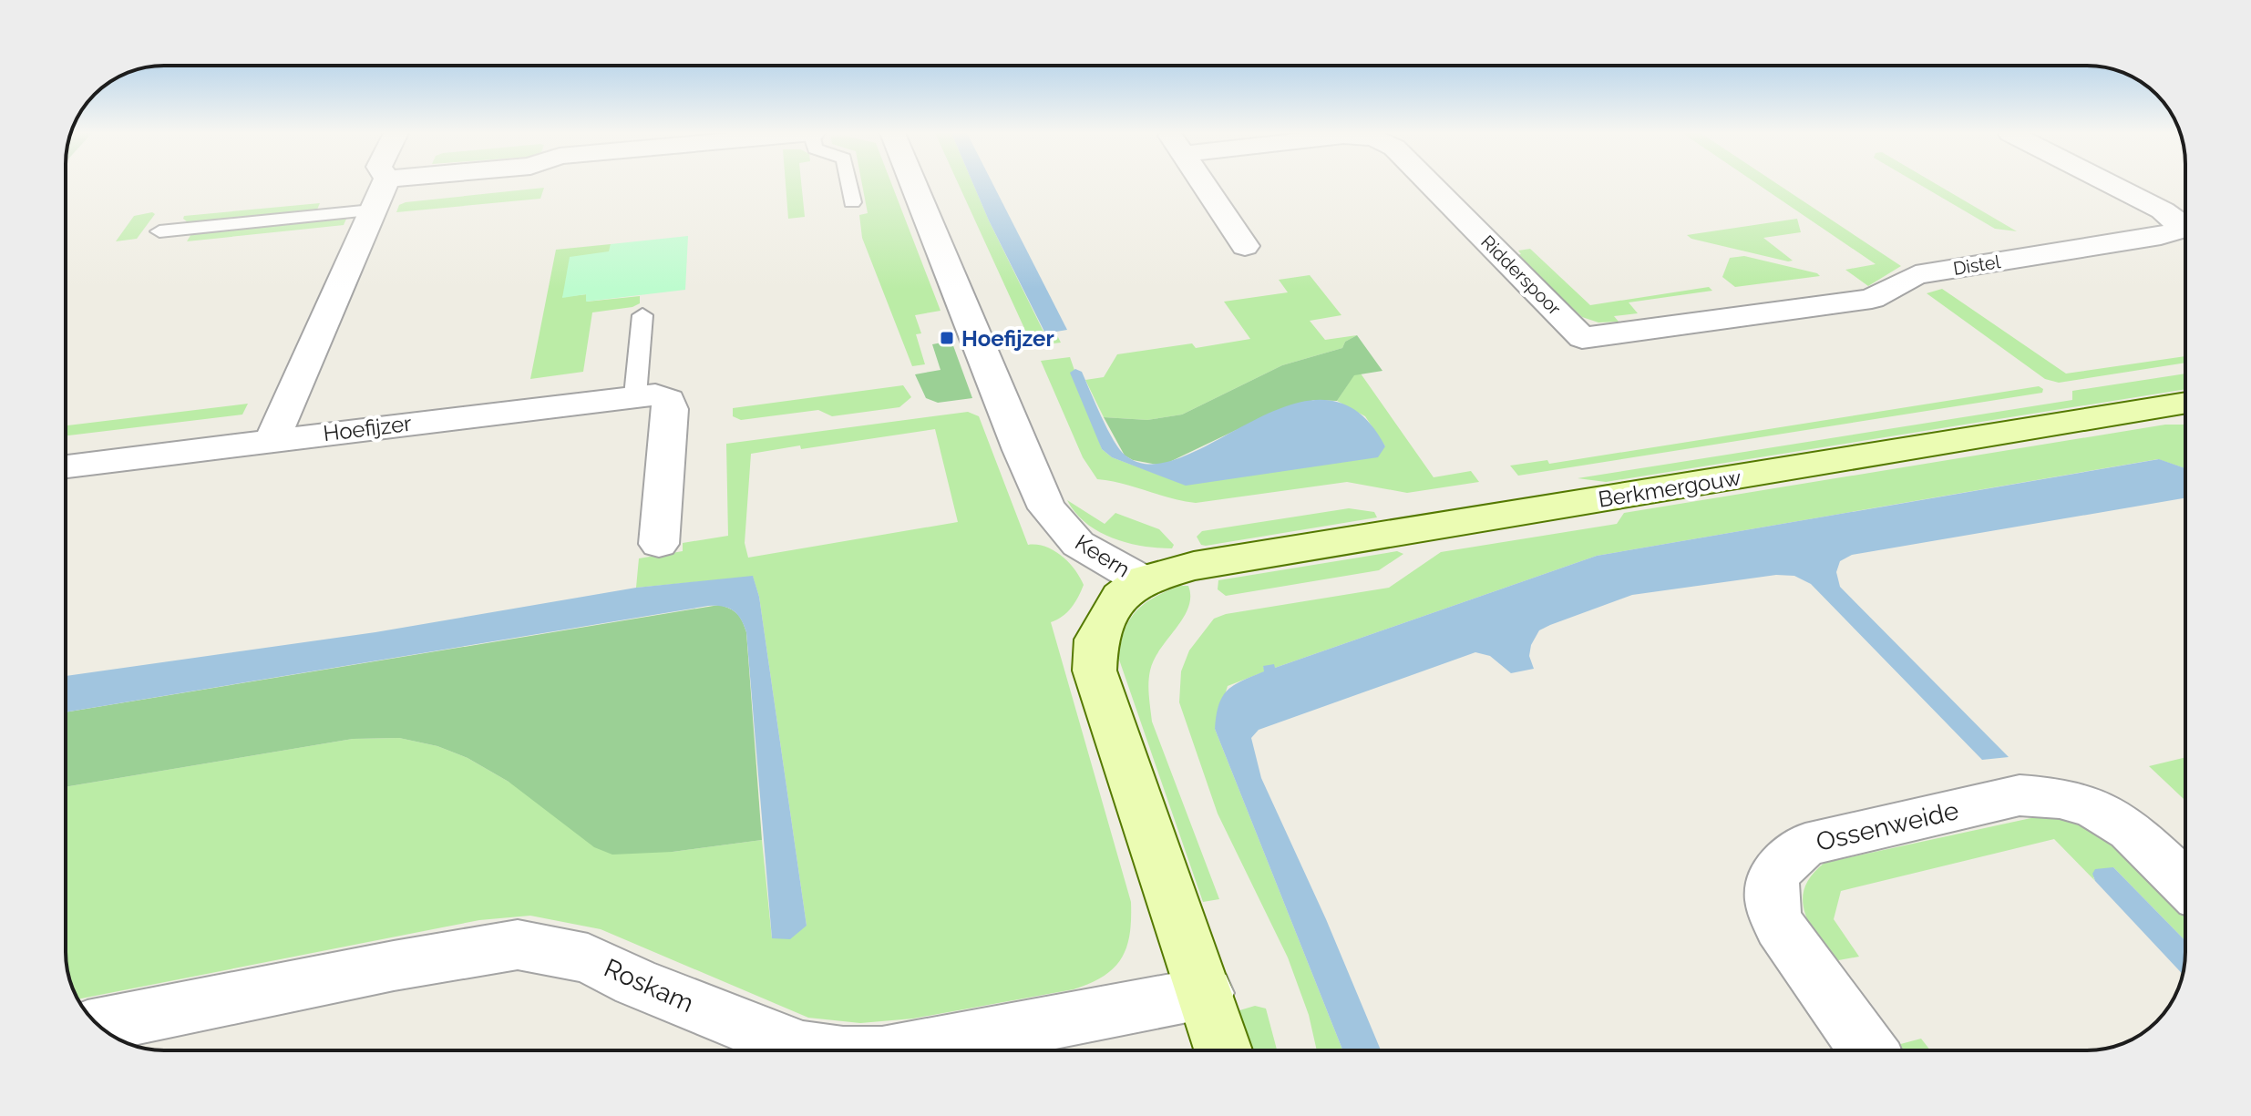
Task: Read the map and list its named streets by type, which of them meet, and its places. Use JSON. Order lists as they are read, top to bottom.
{
  "streets": {
    "street": [
      "Distel",
      "Ridderspoor",
      "Hoefijzer",
      "Berkmergouw",
      "Keern",
      "Ossenweide",
      "Roskam"
    ]
  },
  "crossings": [
    ["Distel", "Ridderspoor"],
    ["Berkmergouw", "Keern"],
    ["Keern", "Roskam"]
  ],
  "places": {
    "transit": ["Hoefijzer"]
  }
}
